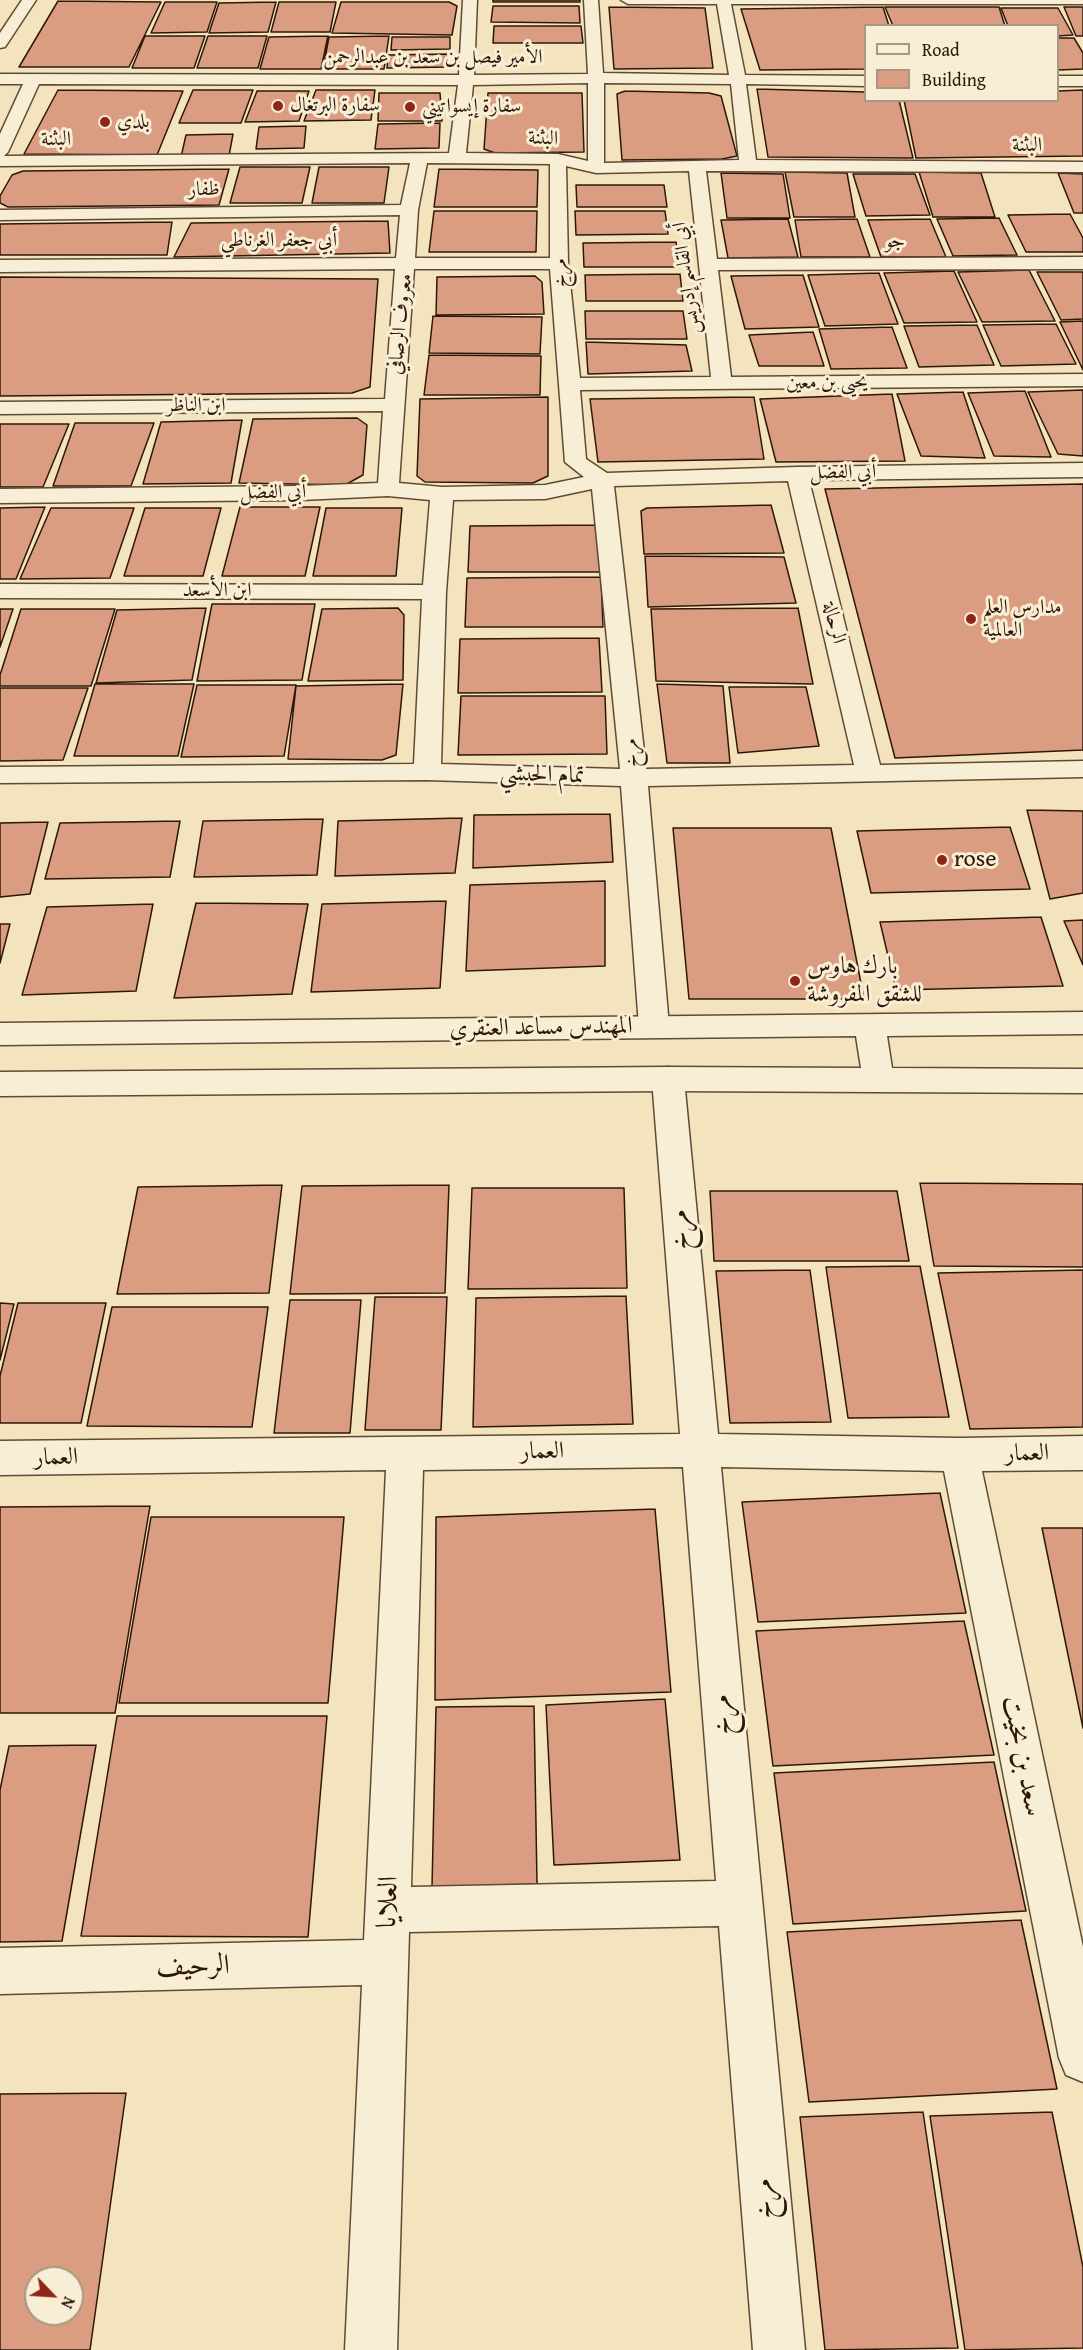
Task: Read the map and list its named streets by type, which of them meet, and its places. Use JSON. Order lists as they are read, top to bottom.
{
  "streets": {
    "street": [
      "الأمير فيصل بن سعد بن عبدالرحمن",
      "البثنة",
      "ظفار",
      "أبي جعفر الغرناطي",
      "جو",
      "مرخ",
      "أبي القاسم إدريس",
      "معروف الرصافي",
      "يحيى بن معين",
      "ابن الناظر",
      "أبي الفضل",
      "ابن الأسعد",
      "الرحالة",
      "تمام الحبشي",
      "المهندس مساعد العنقري",
      "العمار",
      "سعد بن بخيت",
      "العلايا",
      "الرحيف"
    ]
  },
  "crossings": [
    ["البثنة", "مرخ"],
    ["البثنة", "أبي القاسم إدريس"],
    ["البثنة", "معروف الرصافي"],
    ["ظفار", "معروف الرصافي"],
    ["أبي جعفر الغرناطي", "مرخ"],
    ["أبي جعفر الغرناطي", "معروف الرصافي"],
    ["جو", "أبي القاسم إدريس"],
    ["مرخ", "يحيى بن معين"],
    ["مرخ", "أبي الفضل"],
    ["مرخ", "تمام الحبشي"],
    ["مرخ", "المهندس مساعد العنقري"],
    ["مرخ", "العمار"],
    ["أبي القاسم إدريس", "يحيى بن معين"],
    ["معروف الرصافي", "ابن الناظر"],
    ["معروف الرصافي", "أبي الفضل"],
    ["أبي الفضل", "الرحالة"],
    ["الرحالة", "تمام الحبشي"],
    ["العمار", "سعد بن بخيت"],
    ["العمار", "العلايا"],
    ["العلايا", "الرحيف"]
  ],
  "places": [
    "سفارة البرتغال",
    "سفارة إيسواتيني",
    "بلدي",
    "مدارس العلم العالمية",
    "rose",
    "بارك هاوس للشقق المفروشة"
  ],
  "legend": ["Road", "Building"],
  "north": "bottom right"
}
